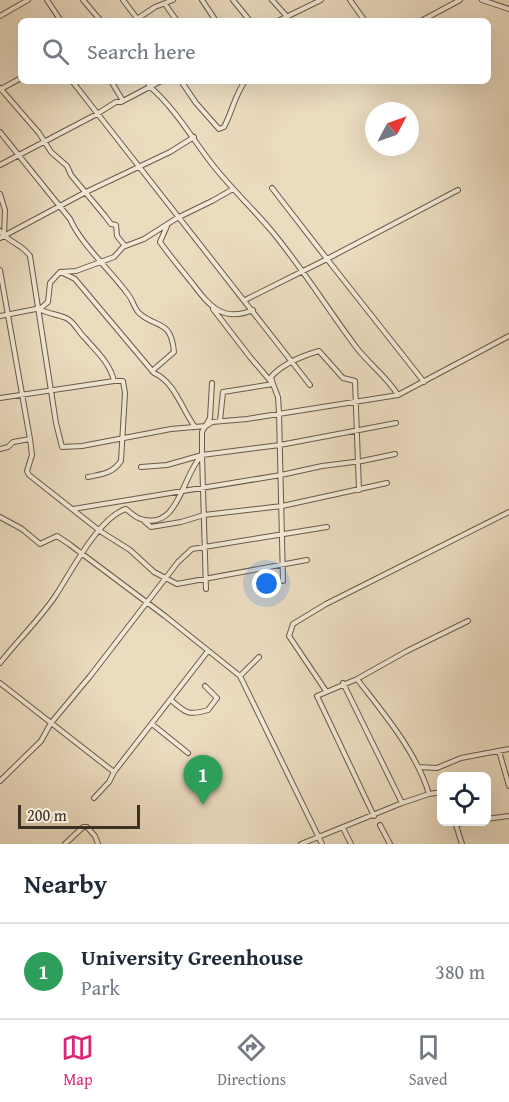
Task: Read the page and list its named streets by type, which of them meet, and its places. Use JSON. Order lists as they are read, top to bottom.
{
  "scale_bar": "200 m",
  "north": "top right",
  "page": {
    "search": "Search here",
    "pins": "1",
    "scale": "200 m",
    "heading": "Nearby",
    "list": [
      {
        "mark": "1",
        "name": "University Greenhouse",
        "note": "Park",
        "value": "380 m"
      }
    ],
    "nav": ["Map", "Directions", "Saved"]
  }
}
